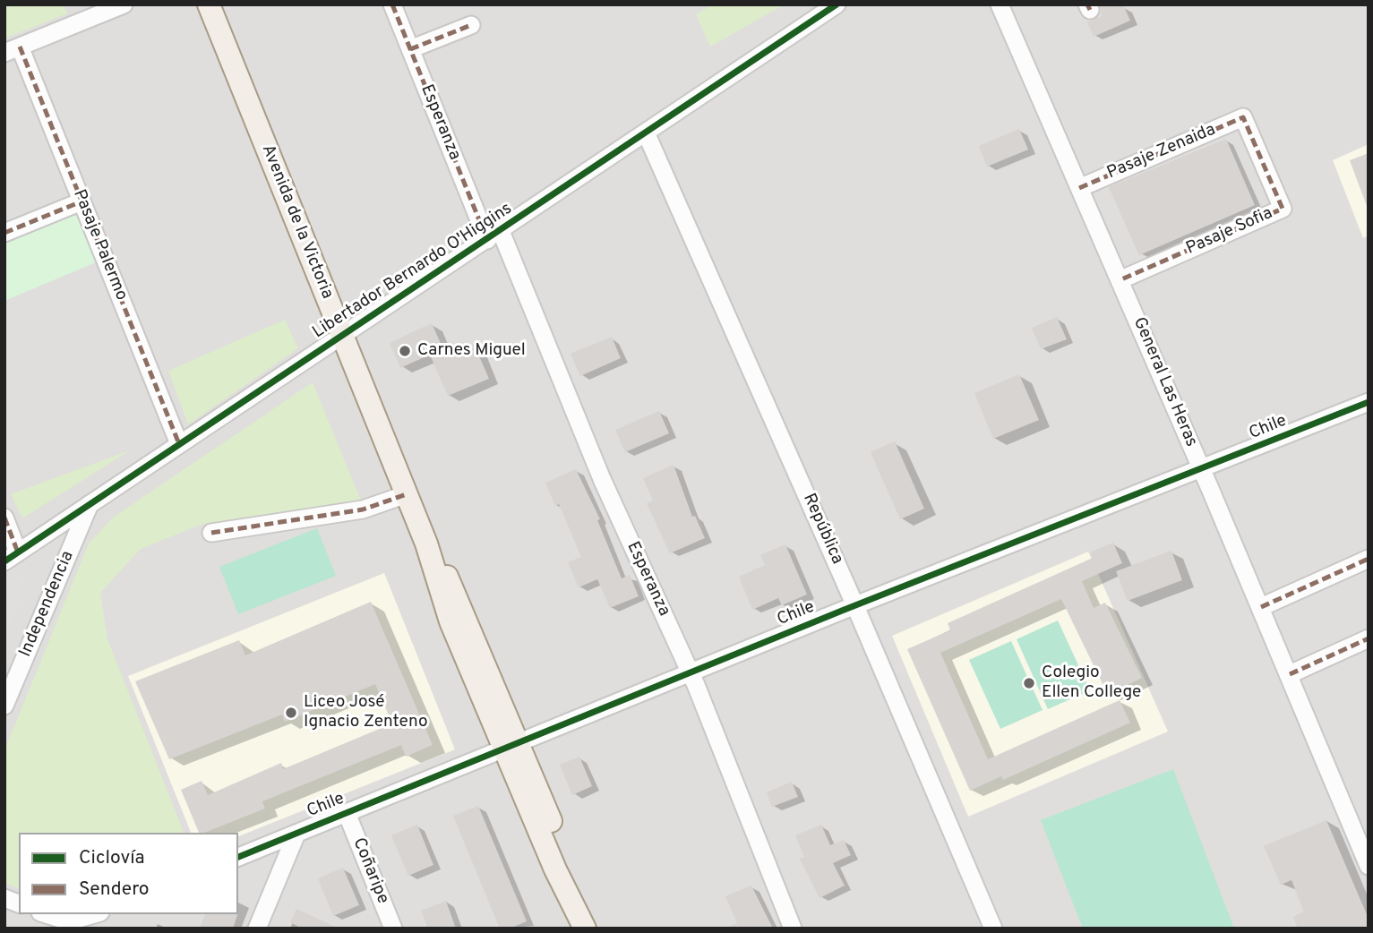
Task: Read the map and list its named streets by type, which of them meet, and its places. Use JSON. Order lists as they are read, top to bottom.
{
  "streets": {
    "main road": ["Avenida de la Victoria"],
    "street": [
      "Esperanza",
      "Pasaje Zenaida",
      "Pasaje Sofia",
      "Pasaje Palermo",
      "Libertador Bernardo O'Higgins",
      "General Las Heras",
      "Chile",
      "República",
      "Independencia",
      "Coñaripe"
    ]
  },
  "crossings": [
    ["Esperanza", "Libertador Bernardo O'Higgins"],
    ["Esperanza", "Chile"],
    ["Pasaje Zenaida", "Pasaje Sofia"],
    ["Pasaje Zenaida", "General Las Heras"],
    ["Avenida de la Victoria", "Libertador Bernardo O'Higgins"],
    ["Avenida de la Victoria", "Chile"],
    ["Pasaje Sofia", "General Las Heras"],
    ["Pasaje Palermo", "Libertador Bernardo O'Higgins"],
    ["Libertador Bernardo O'Higgins", "República"],
    ["Libertador Bernardo O'Higgins", "Independencia"],
    ["General Las Heras", "Chile"],
    ["Chile", "República"],
    ["Chile", "Coñaripe"]
  ],
  "places": ["Carnes Miguel", "Colegio Ellen College", "Liceo José Ignacio Zenteno"],
  "legend": ["Ciclovía", "Sendero"]
}
